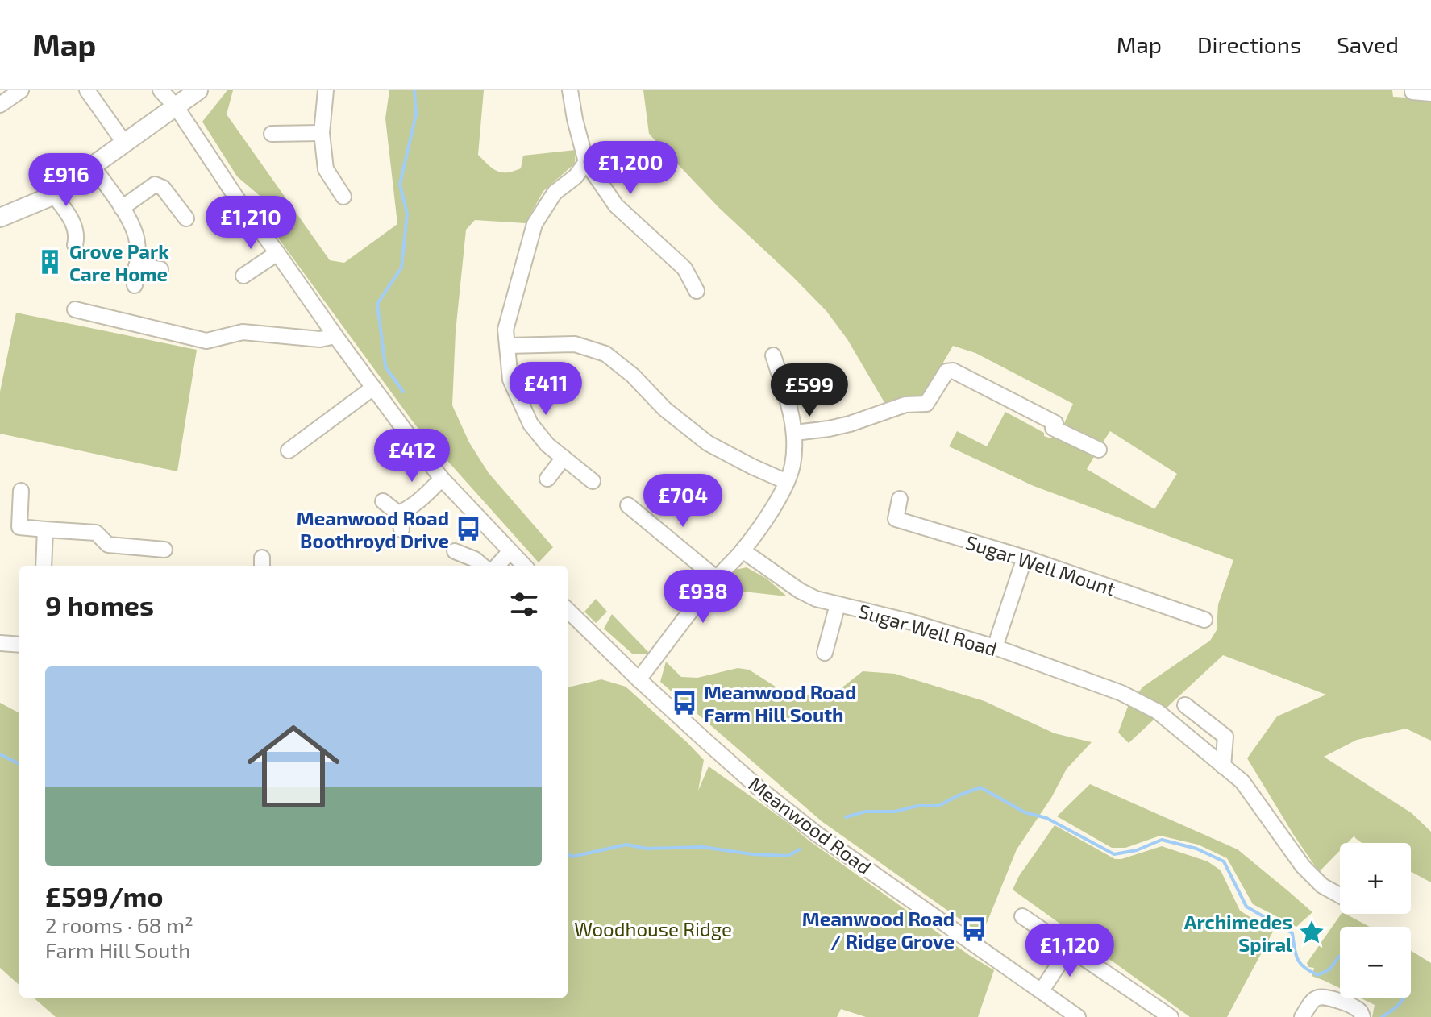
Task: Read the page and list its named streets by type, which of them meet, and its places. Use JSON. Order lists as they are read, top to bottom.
{
  "streets": {
    "street": ["Sugar Well Mount", "Sugar Well Road", "Meanwood Road"]
  },
  "parks": ["Woodhouse Ridge"],
  "places": {
    "building": ["Grove Park Care Home"],
    "bus stop": ["Meanwood Road Boothroyd Drive", "Meanwood Road Farm Hill South", "Meanwood Road / Ridge Grove"],
    "place": ["Archimedes Spiral"]
  },
  "page": {
    "header": "Map",
    "nav": ["Map", "Directions", "Saved"],
    "price": [
      "£1,200",
      "£916",
      "£1,210",
      "£411",
      "£599",
      "£412",
      "£704",
      "£938",
      "£1,120"
    ],
    "heading": "9 homes",
    "list": [
      {
        "name": "£599/mo",
        "note": "2 rooms · 68 m² · Farm Hill South"
      }
    ],
    "map_buttons": ["+", "−"]
  }
}
